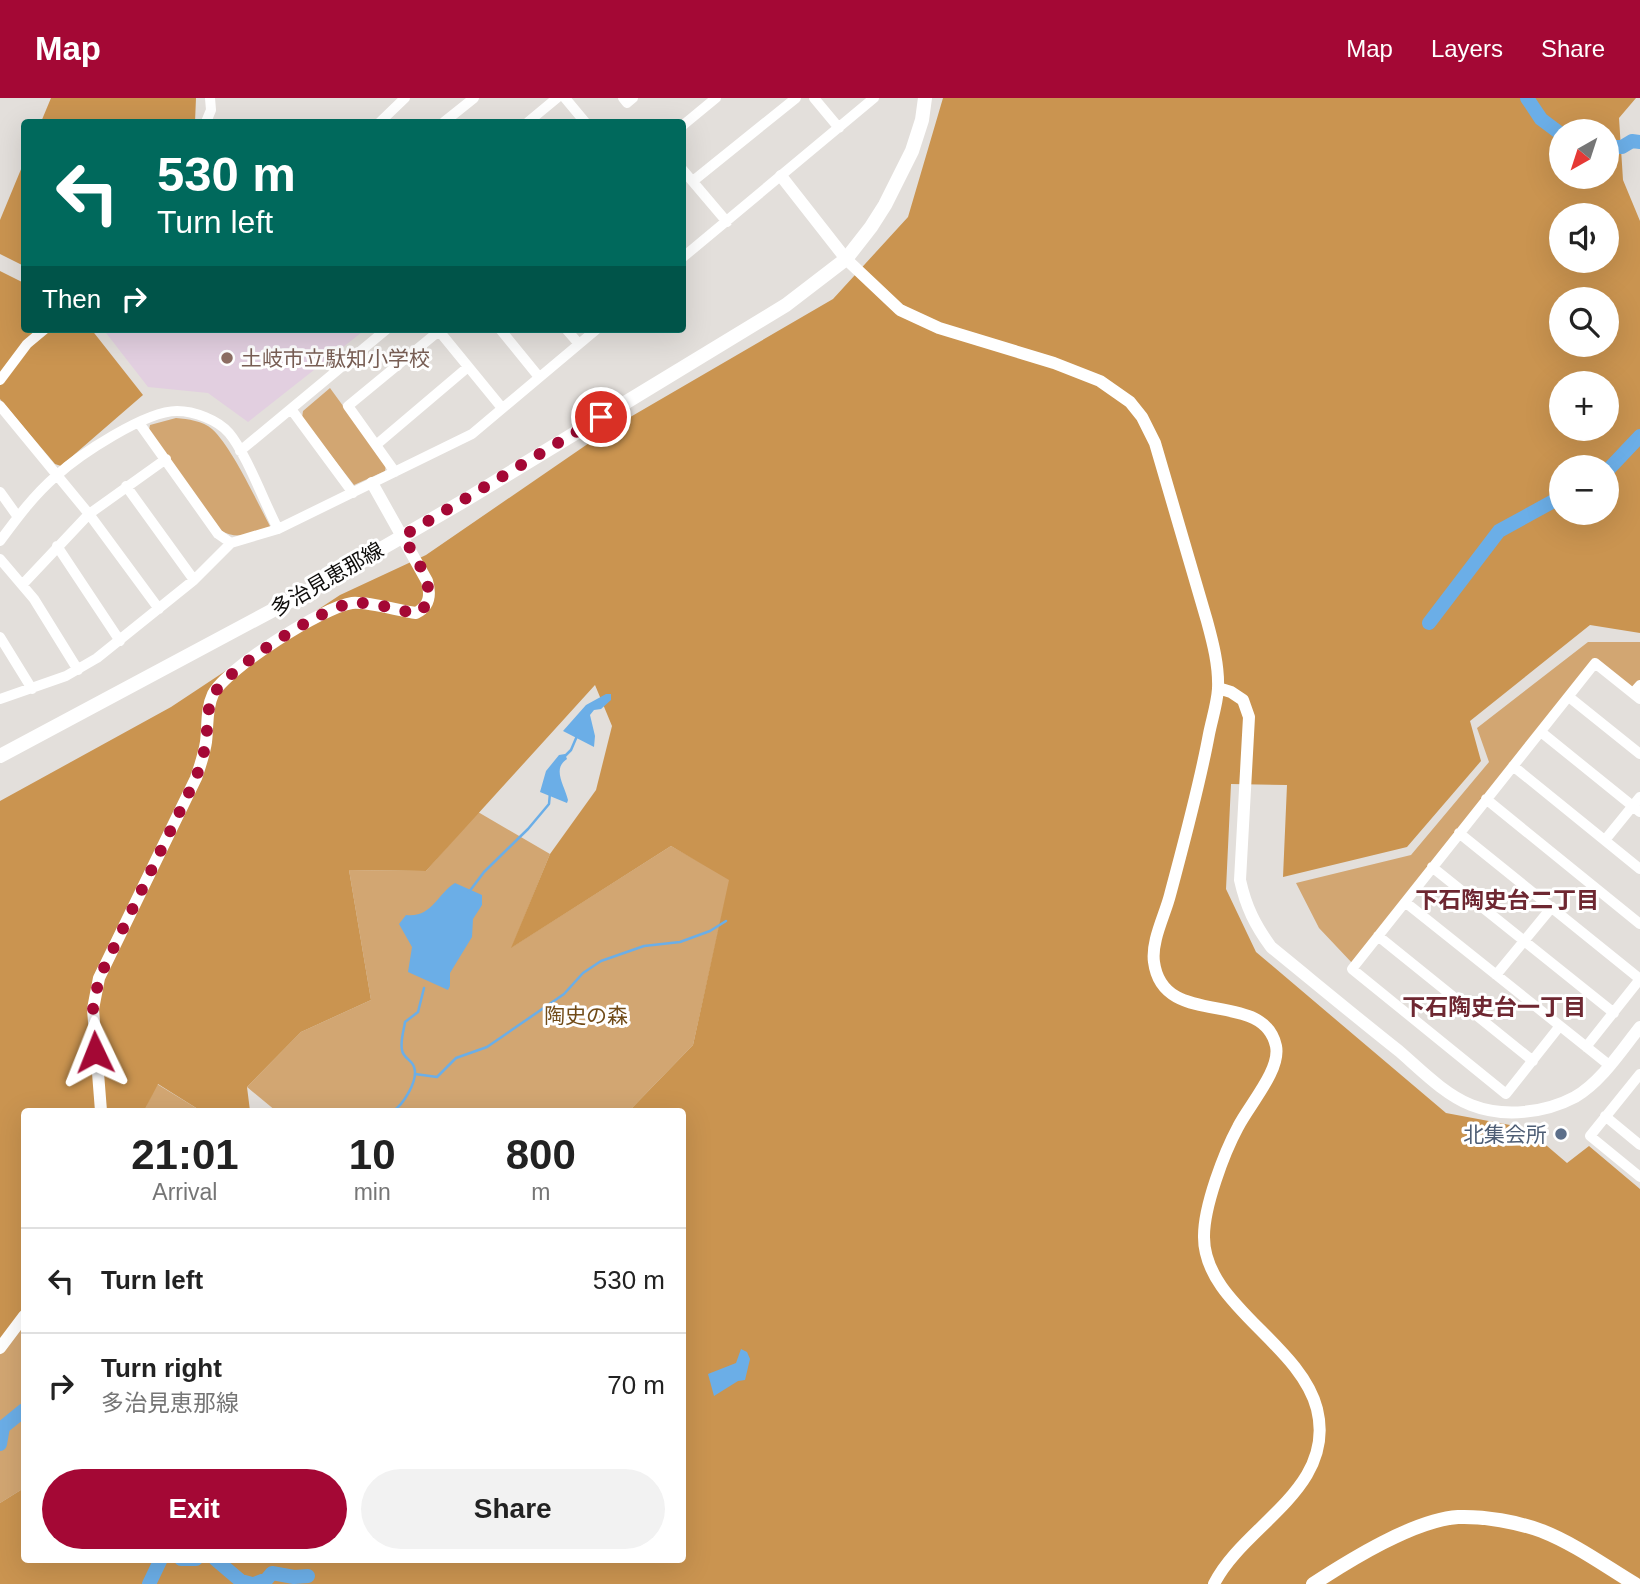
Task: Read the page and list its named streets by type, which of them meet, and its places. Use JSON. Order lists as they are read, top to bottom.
{
  "streets": {
    "main road": ["多治見恵那線"]
  },
  "districts": ["下石陶史台二丁目", "下石陶史台一丁目"],
  "parks": ["陶史の森"],
  "places": ["土岐市立駄知小学校", "北集会所"],
  "north": "bottom left",
  "page": {
    "header": "Map",
    "nav": ["Map", "Layers", "Share"],
    "map_buttons": ["+", "−"],
    "turn": ["530 m", "Turn left"],
    "then": "Then",
    "eta": [
      "21:01",
      "Arrival",
      "10",
      "min",
      "800",
      "m"
    ],
    "list": [
      {
        "name": "Turn left",
        "value": "530 m"
      },
      {
        "name": "Turn right",
        "note": "多治見恵那線",
        "value": "70 m"
      }
    ],
    "buttons": ["Exit", "Share"]
  }
}
